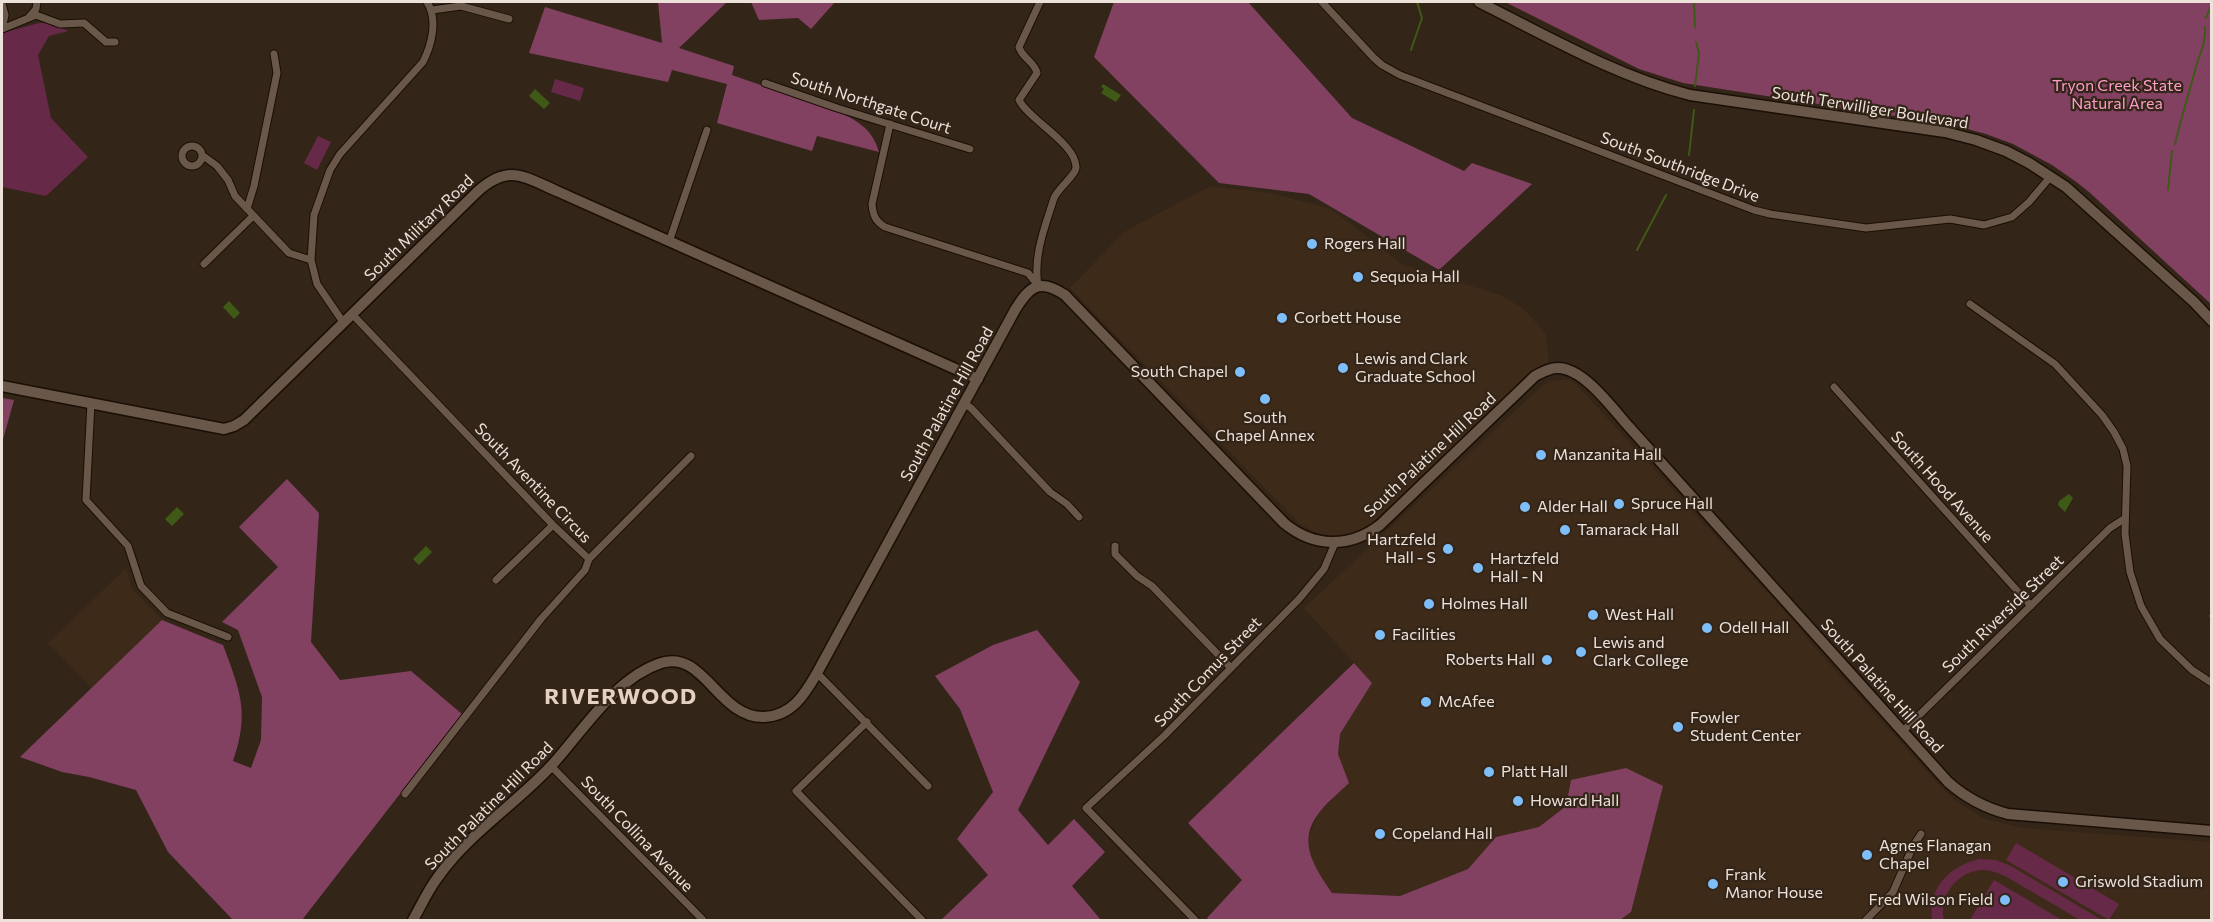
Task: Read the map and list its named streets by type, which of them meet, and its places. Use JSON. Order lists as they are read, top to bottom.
{
  "streets": {
    "street": [
      "South Northgate Court",
      "South Terwilliger Boulevard",
      "South Southridge Drive",
      "South Military Road",
      "South Palatine Hill Road",
      "South Aventine Circus",
      "South Hood Avenue",
      "South Riverside Street",
      "South Comus Street",
      "South Collina Avenue"
    ]
  },
  "crossings": [
    ["South Terwilliger Boulevard", "South Southridge Drive"],
    ["South Military Road", "South Palatine Hill Road"],
    ["South Military Road", "South Aventine Circus"],
    ["South Palatine Hill Road", "South Riverside Street"],
    ["South Palatine Hill Road", "South Comus Street"],
    ["South Palatine Hill Road", "South Collina Avenue"],
    ["South Hood Avenue", "South Riverside Street"]
  ],
  "districts": ["RIVERWOOD"],
  "parks": ["Tryon Creek State Natural Area"],
  "places": [
    "Rogers Hall",
    "Sequoia Hall",
    "Corbett House",
    "Lewis and Clark Graduate School",
    "South Chapel",
    "South Chapel Annex",
    "Manzanita Hall",
    "Spruce Hall",
    "Alder Hall",
    "Tamarack Hall",
    "Hartzfeld Hall - S",
    "Hartzfeld Hall - N",
    "Holmes Hall",
    "West Hall",
    "Odell Hall",
    "Facilities",
    "Lewis and Clark College",
    "Roberts Hall",
    "McAfee",
    "Fowler Student Center",
    "Platt Hall",
    "Howard Hall",
    "Copeland Hall",
    "Agnes Flanagan Chapel",
    "Griswold Stadium",
    "Frank Manor House",
    "Fred Wilson Field"
  ]
}
